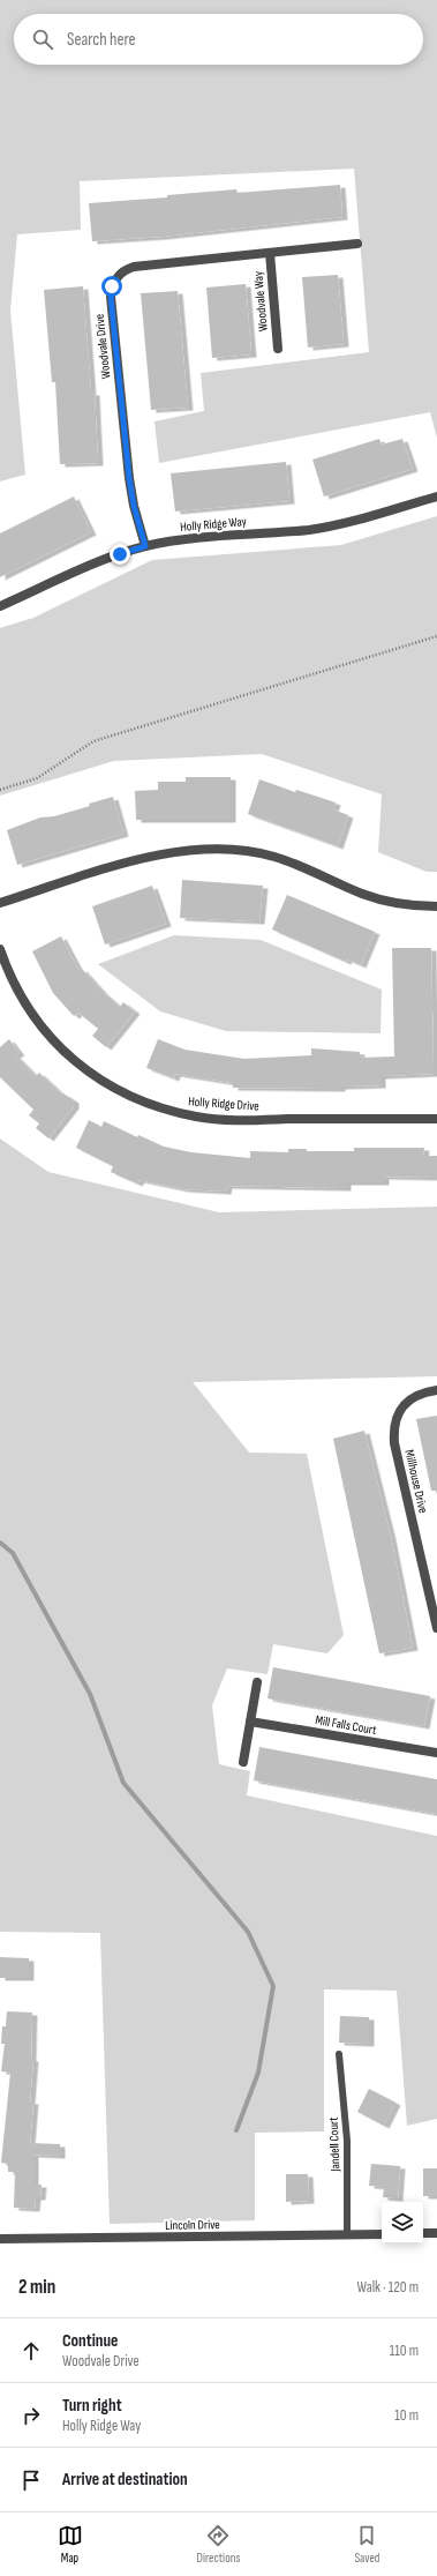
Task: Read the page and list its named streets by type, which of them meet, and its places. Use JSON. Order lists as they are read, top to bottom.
{
  "streets": {
    "street": [
      "Woodvale Way",
      "Woodvale Drive",
      "Holly Ridge Way",
      "Holly Ridge Drive",
      "Millhouse Drive",
      "Mill Falls Court",
      "Lincoln Drive"
    ],
    "lane": ["Jandell Court"]
  },
  "crossings": [
    ["Woodvale Way", "Woodvale Drive"],
    ["Woodvale Drive", "Holly Ridge Way"],
    ["Jandell Court", "Lincoln Drive"]
  ],
  "page": {
    "search": "Search here",
    "heading": ["2 min", "Walk · 120 m"],
    "list": [
      ["Continue", "Woodvale Drive", "110 m"],
      ["Turn right", "Holly Ridge Way", "10 m"],
      "Arrive at destination"
    ],
    "nav": ["Map", "Directions", "Saved"]
  }
}
